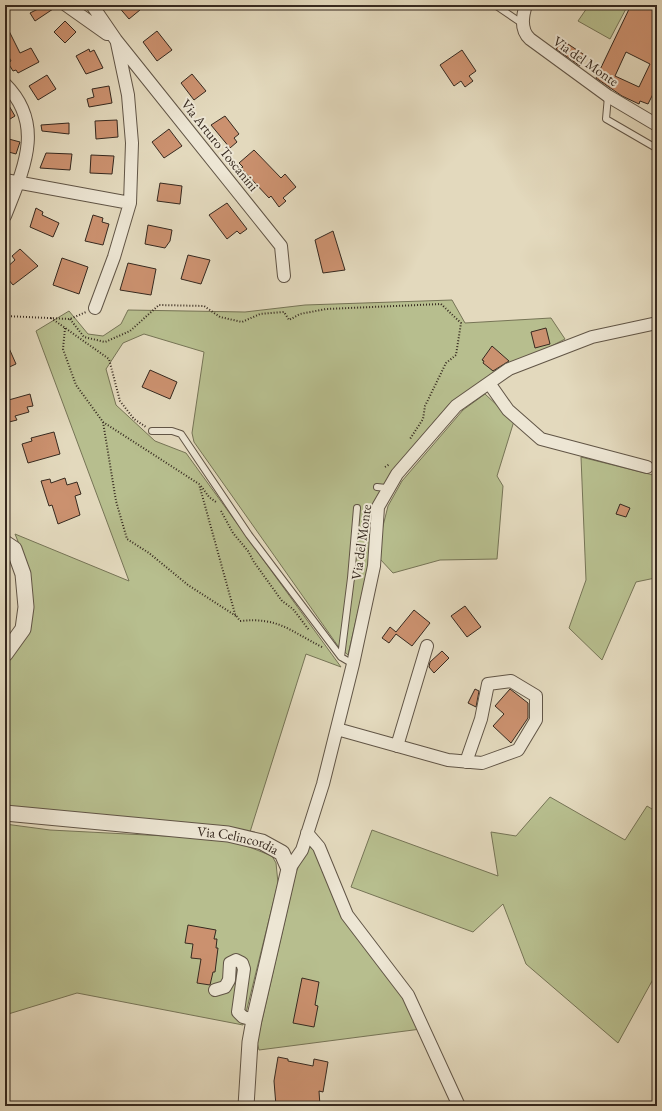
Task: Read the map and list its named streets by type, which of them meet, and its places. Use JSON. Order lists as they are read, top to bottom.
{
  "streets": {
    "street": ["Via del Monte", "Via Arturo Toscanini", "Via Celincordia"]
  },
  "crossings": [
    ["Via del Monte", "Via Celincordia"]
  ]
}
